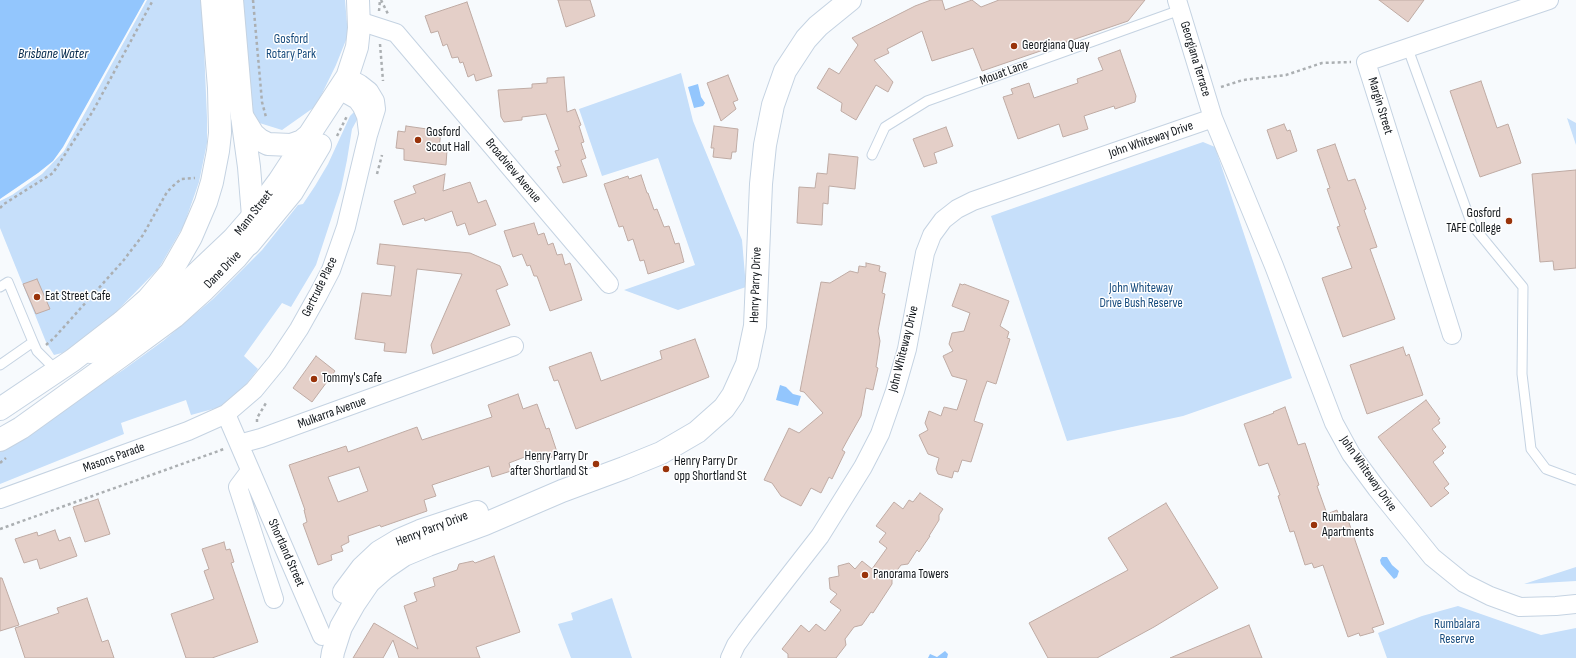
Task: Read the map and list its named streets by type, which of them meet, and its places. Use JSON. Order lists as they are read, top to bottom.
{
  "streets": {
    "main road": ["Mann Street", "Dane Drive", "Henry Parry Drive"],
    "street": [
      "Georgiana Terrace",
      "Margin Street",
      "John Whiteway Drive",
      "Broadview Avenue",
      "Gertrude Place",
      "Mulkarra Avenue",
      "Masons Parade",
      "Shortland Street"
    ],
    "lane": ["Mouat Lane"]
  },
  "crossings": [
    ["Georgiana Terrace", "Mouat Lane"],
    ["Georgiana Terrace", "John Whiteway Drive"],
    ["Broadview Avenue", "Mann Street"],
    ["Mann Street", "Dane Drive"],
    ["Mann Street", "Gertrude Place"],
    ["Henry Parry Drive", "Shortland Street"],
    ["Gertrude Place", "Masons Parade"],
    ["Gertrude Place", "Shortland Street"],
    ["Mulkarra Avenue", "Shortland Street"],
    ["Masons Parade", "Shortland Street"]
  ],
  "water": ["Brisbane Water"],
  "parks": ["Gosford Rotary Park", "John Whiteway Drive Bush Reserve", "Rumbalara Reserve"],
  "places": [
    "Georgiana Quay",
    "Gosford Scout Hall",
    "Gosford TAFE College",
    "Eat Street Cafe",
    "Tommy's Cafe",
    "Henry Parry Dr after Shortland St",
    "Henry Parry Dr opp Shortland St",
    "Rumbalara Apartments",
    "Panorama Towers"
  ]
}
